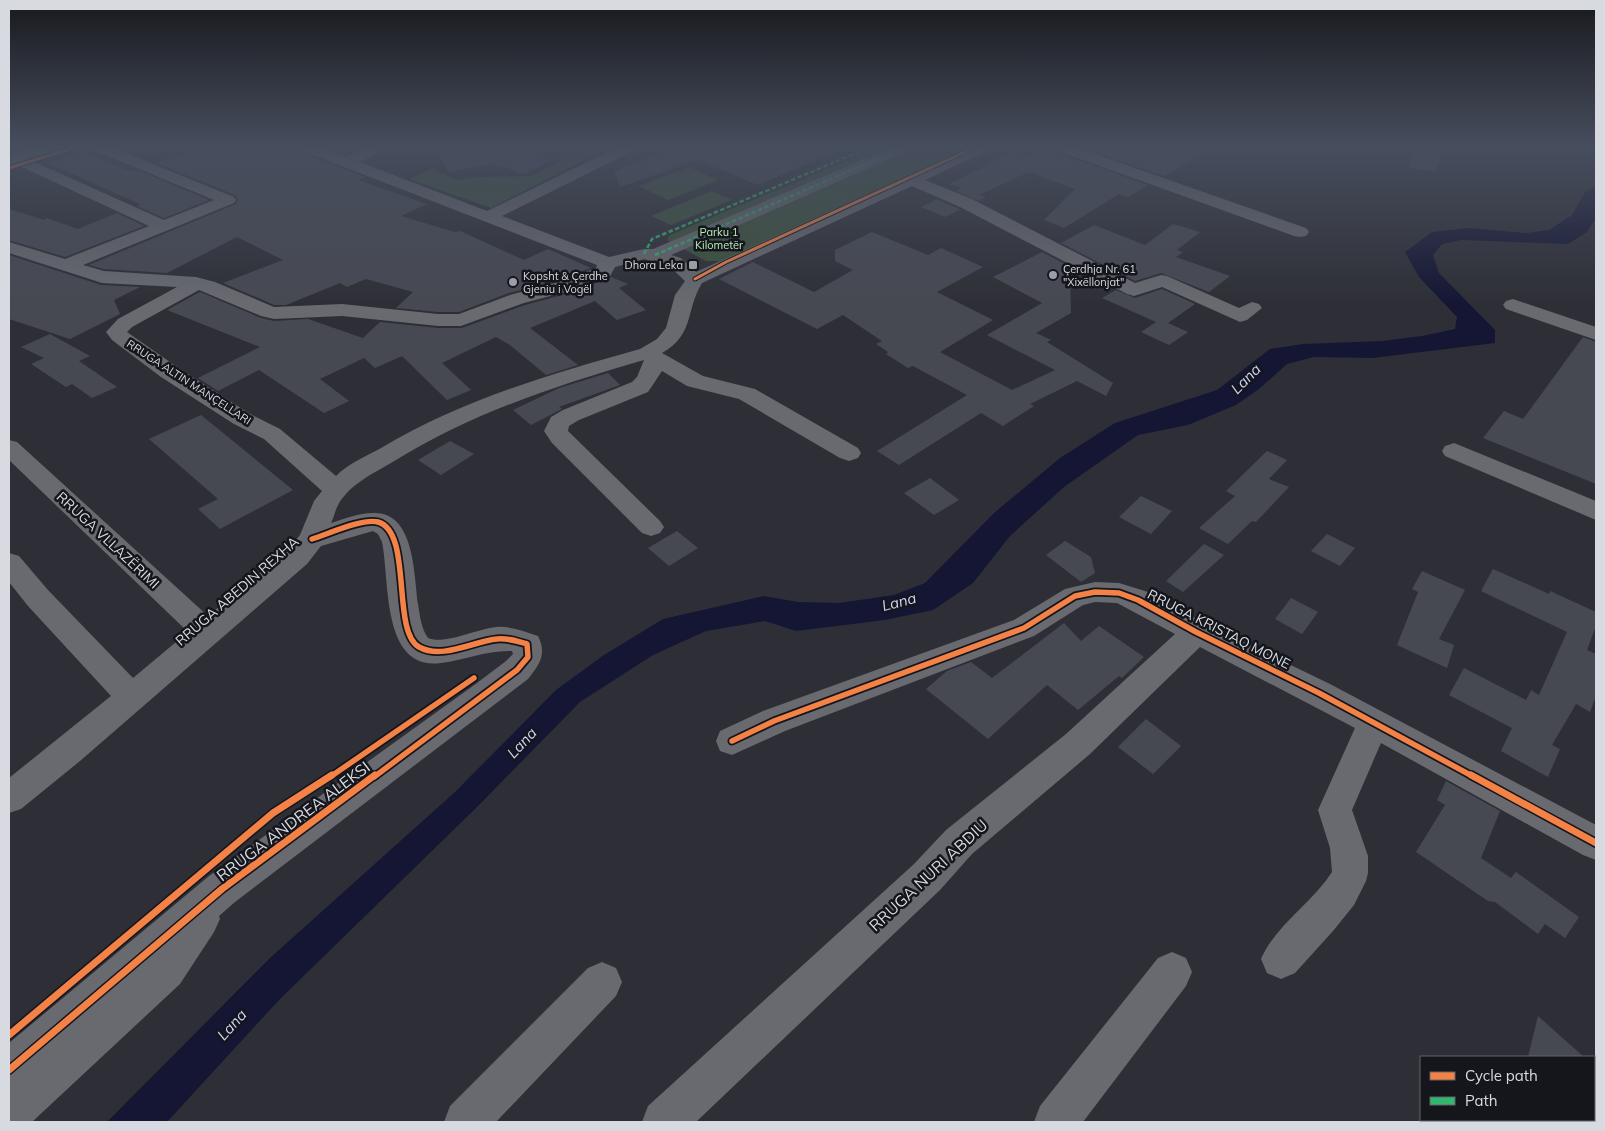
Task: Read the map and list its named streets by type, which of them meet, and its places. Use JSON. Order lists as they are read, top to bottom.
{
  "streets": {
    "street": [
      "RRUGA ALTIN MANÇELLARI",
      "RRUGA VLLAZËRIMI",
      "RRUGA ABEDIN REXHA",
      "RRUGA KRISTAQ MONE",
      "RRUGA ANDREA ALEKSI",
      "RRUGA NURI ABDIU"
    ]
  },
  "crossings": [
    ["RRUGA ALTIN MANÇELLARI", "RRUGA ABEDIN REXHA"],
    ["RRUGA VLLAZËRIMI", "RRUGA ABEDIN REXHA"],
    ["RRUGA ABEDIN REXHA", "RRUGA ANDREA ALEKSI"],
    ["RRUGA KRISTAQ MONE", "RRUGA NURI ABDIU"]
  ],
  "water": ["Lana"],
  "parks": ["Parku 1 Kilometër"],
  "places": {
    "transit": ["Dhora Leka"],
    "other": ["Çerdhja Nr. 61 \"Xixëllonjat\"", "Kopsht & Çerdhe Gjeniu i Vogël"]
  },
  "legend": ["Cycle path", "Path"]
}
